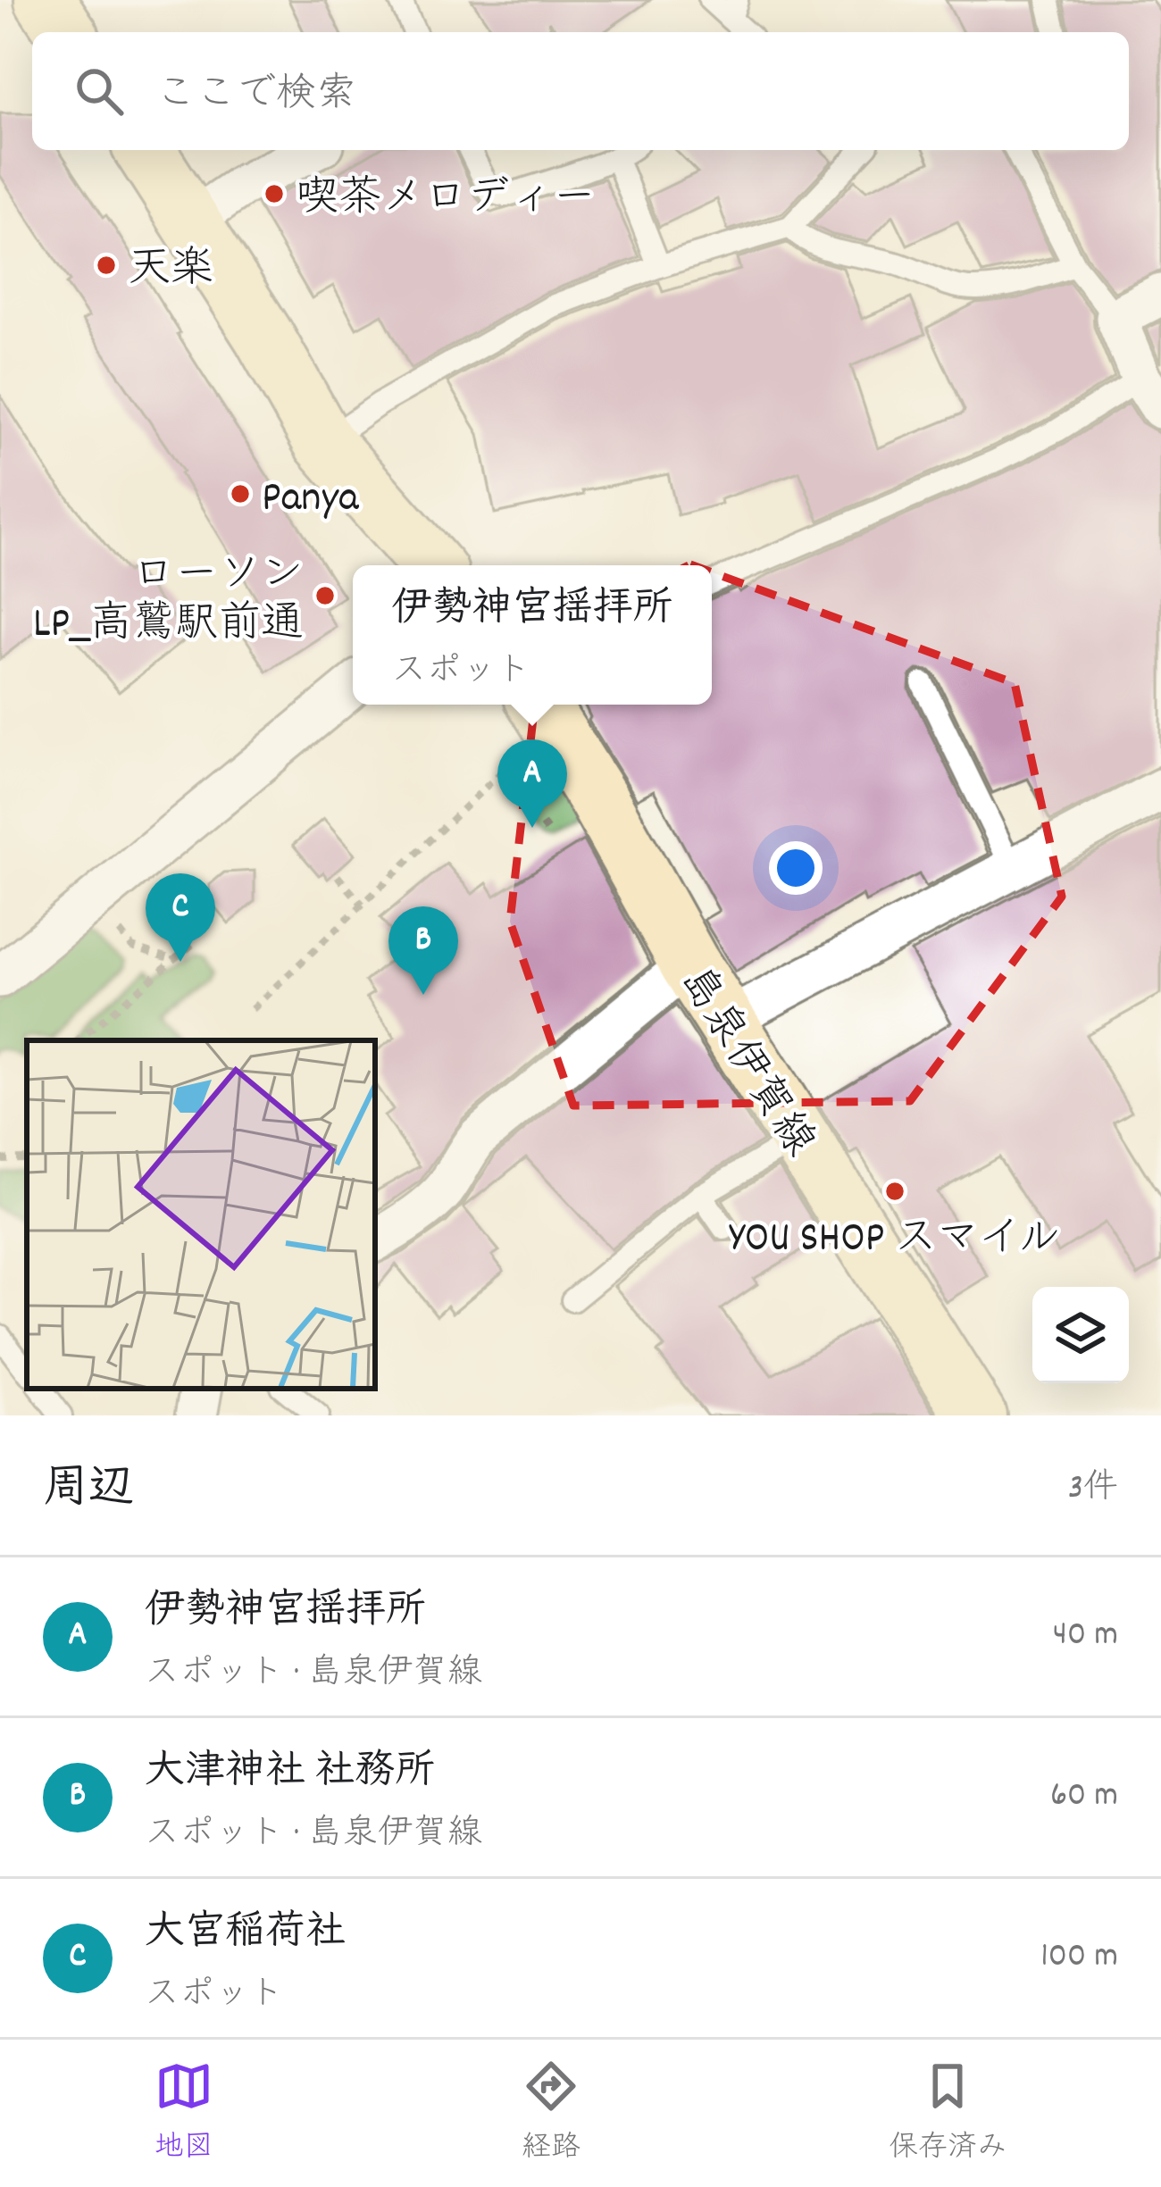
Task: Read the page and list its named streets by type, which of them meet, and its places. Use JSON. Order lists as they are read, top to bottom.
{
  "streets": {
    "main road": ["島泉伊賀線"]
  },
  "places": [
    "喫茶メロディー",
    "天楽",
    "Panya",
    "ローソン LP_高鷲駅前通",
    "YOU SHOP スマイル"
  ],
  "page": {
    "search": "ここで検索",
    "popup": ["伊勢神宮揺拝所", "スポット"],
    "pins": ["A", "C", "B"],
    "heading": ["周辺", "3件"],
    "list": [
      {
        "mark": "A",
        "name": "伊勢神宮揺拝所",
        "note": "スポット · 島泉伊賀線",
        "value": "40 m"
      },
      {
        "mark": "B",
        "name": "大津神社 社務所",
        "note": "スポット · 島泉伊賀線",
        "value": "60 m"
      },
      {
        "mark": "C",
        "name": "大宮稲荷社",
        "note": "スポット",
        "value": "100 m"
      }
    ],
    "nav": ["地図", "経路", "保存済み"]
  }
}
